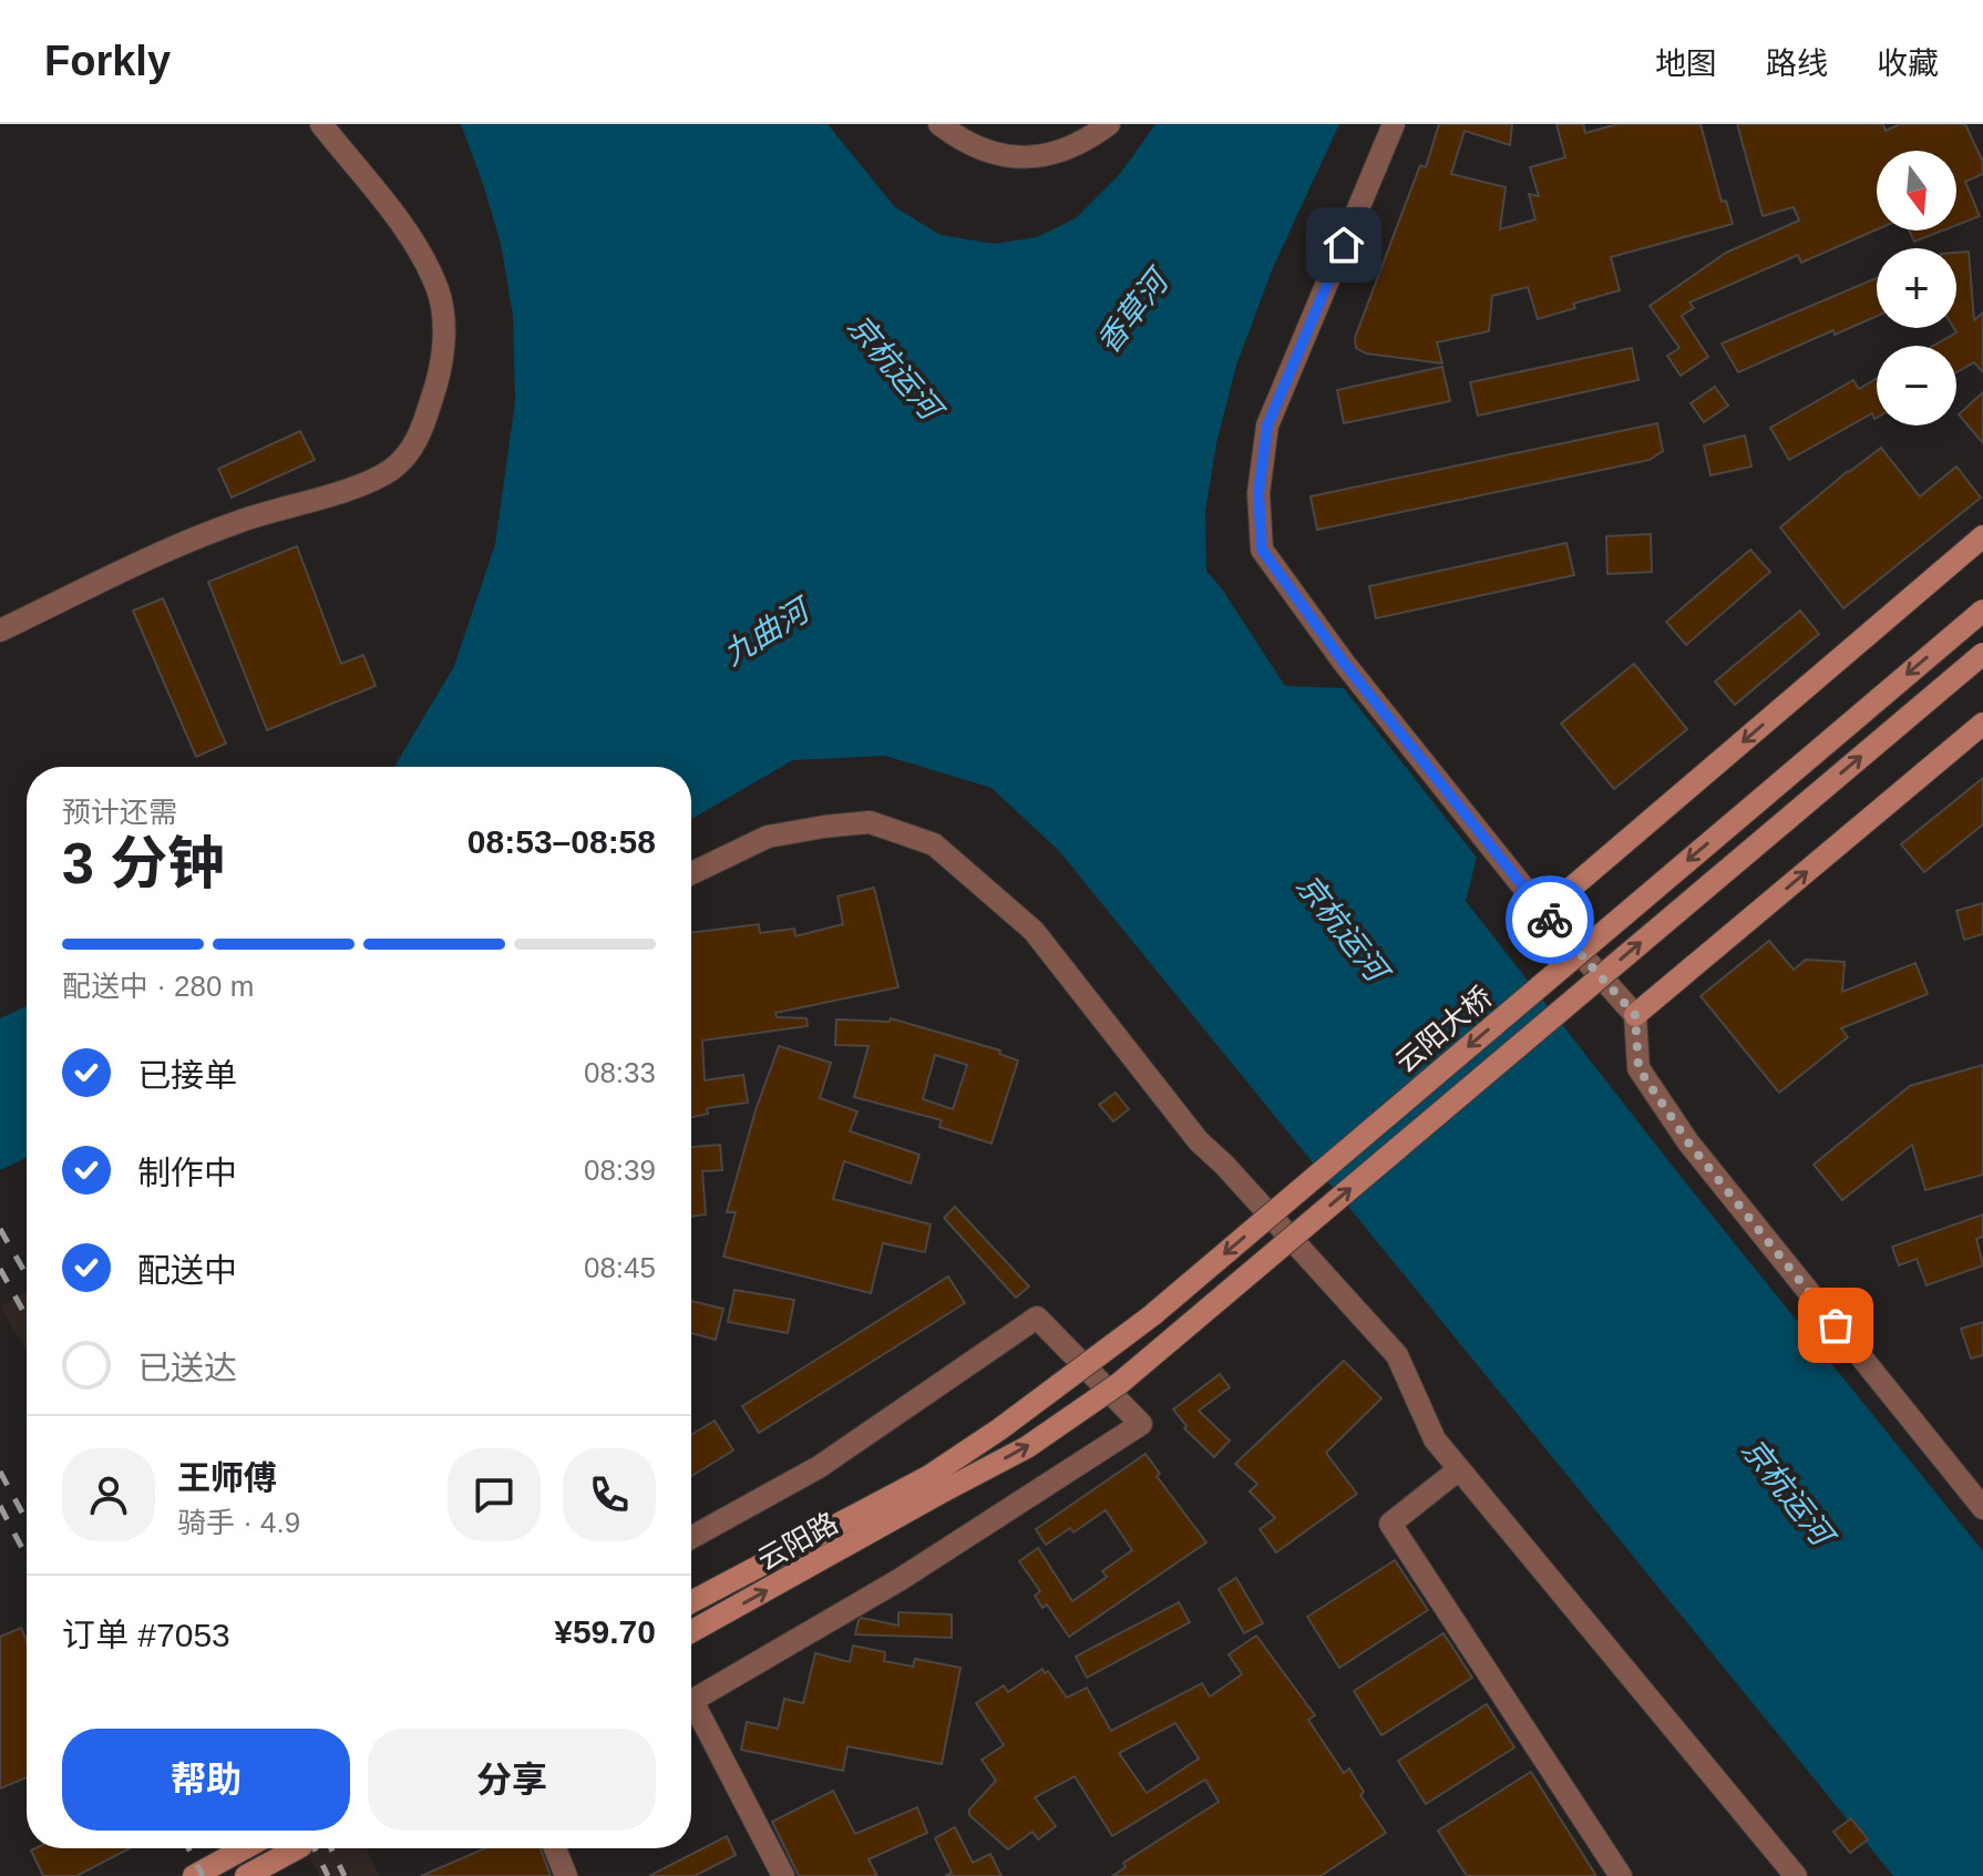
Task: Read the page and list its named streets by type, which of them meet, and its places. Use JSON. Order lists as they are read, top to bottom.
{
  "streets": {
    "street": ["云阳大桥", "云阳路"]
  },
  "crossings": [
    ["云阳大桥", "云阳路"]
  ],
  "water": ["香草河", "京杭运河", "九曲河"],
  "north": "bottom",
  "page": {
    "header": "Forkly",
    "nav": ["地图", "路线", "收藏"],
    "map_buttons": ["+", "−"],
    "heading": ["3 分钟", "预计还需", "08:53–08:58"],
    "panel": [
      "王师傅",
      "骑手 · 4.9",
      "订单 #7053",
      "¥59.70"
    ],
    "bar": "配送中 · 280 m",
    "list": [
      ["已接单", "08:33"],
      ["制作中", "08:39"],
      ["配送中", "08:45"],
      "已送达"
    ],
    "buttons": ["帮助", "分享"]
  }
}
